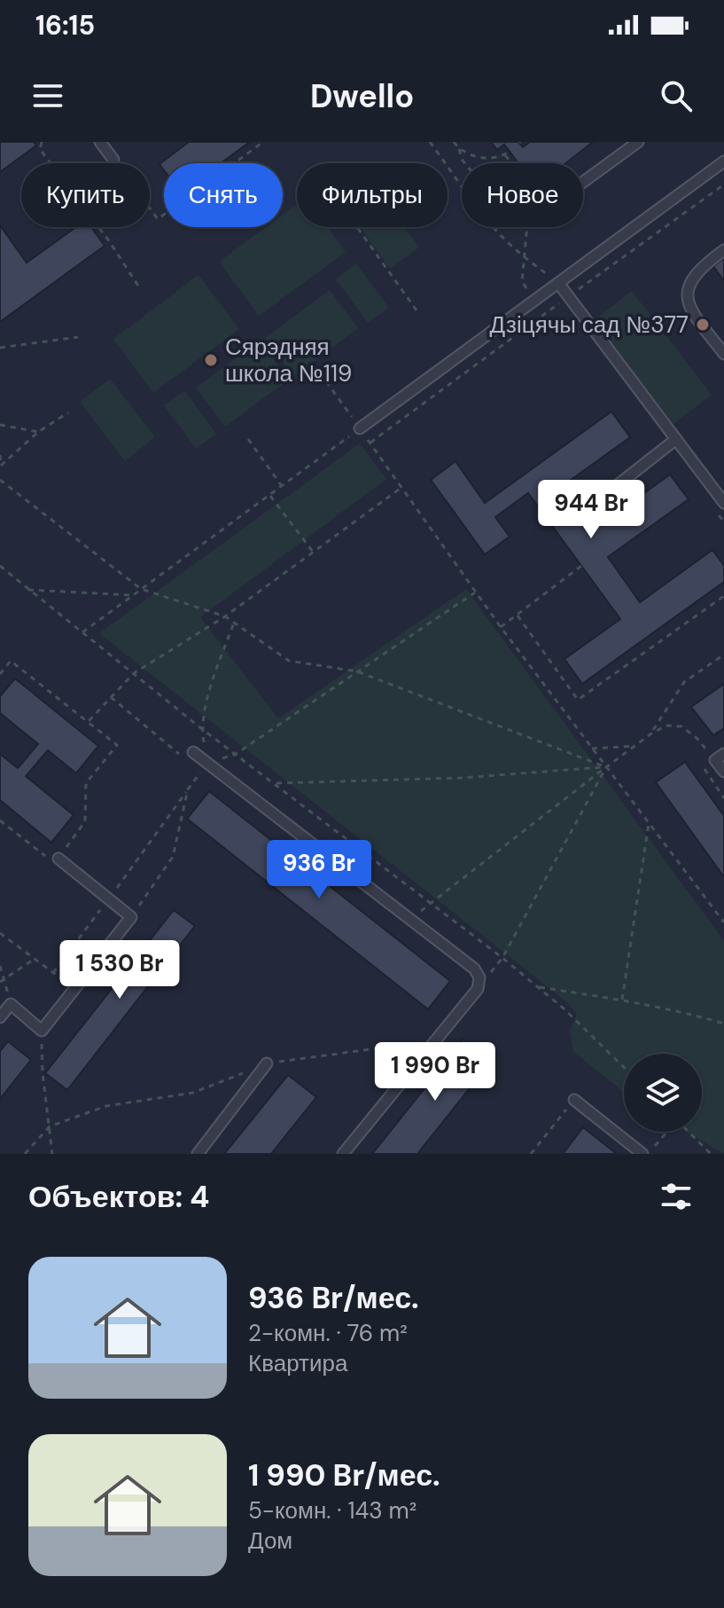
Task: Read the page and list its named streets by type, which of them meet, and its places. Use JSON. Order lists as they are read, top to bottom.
{
  "places": ["Дзіцячы сад №377", "Сярэдняя школа №119"],
  "page": {
    "status": "16:15",
    "header": "Dwello",
    "chip": [
      "Купить",
      "Снять",
      "Фильтры",
      "Новое"
    ],
    "price": [
      "944 Br",
      "936 Br",
      "1 530 Br",
      "1 990 Br"
    ],
    "heading": "Объектов: 4",
    "list": [
      {
        "name": "936 Br/мес.",
        "note": "2-комн. · 76 m² · Квартира"
      },
      {
        "name": "1 990 Br/мес.",
        "note": "5-комн. · 143 m² · Дом"
      }
    ]
  }
}
